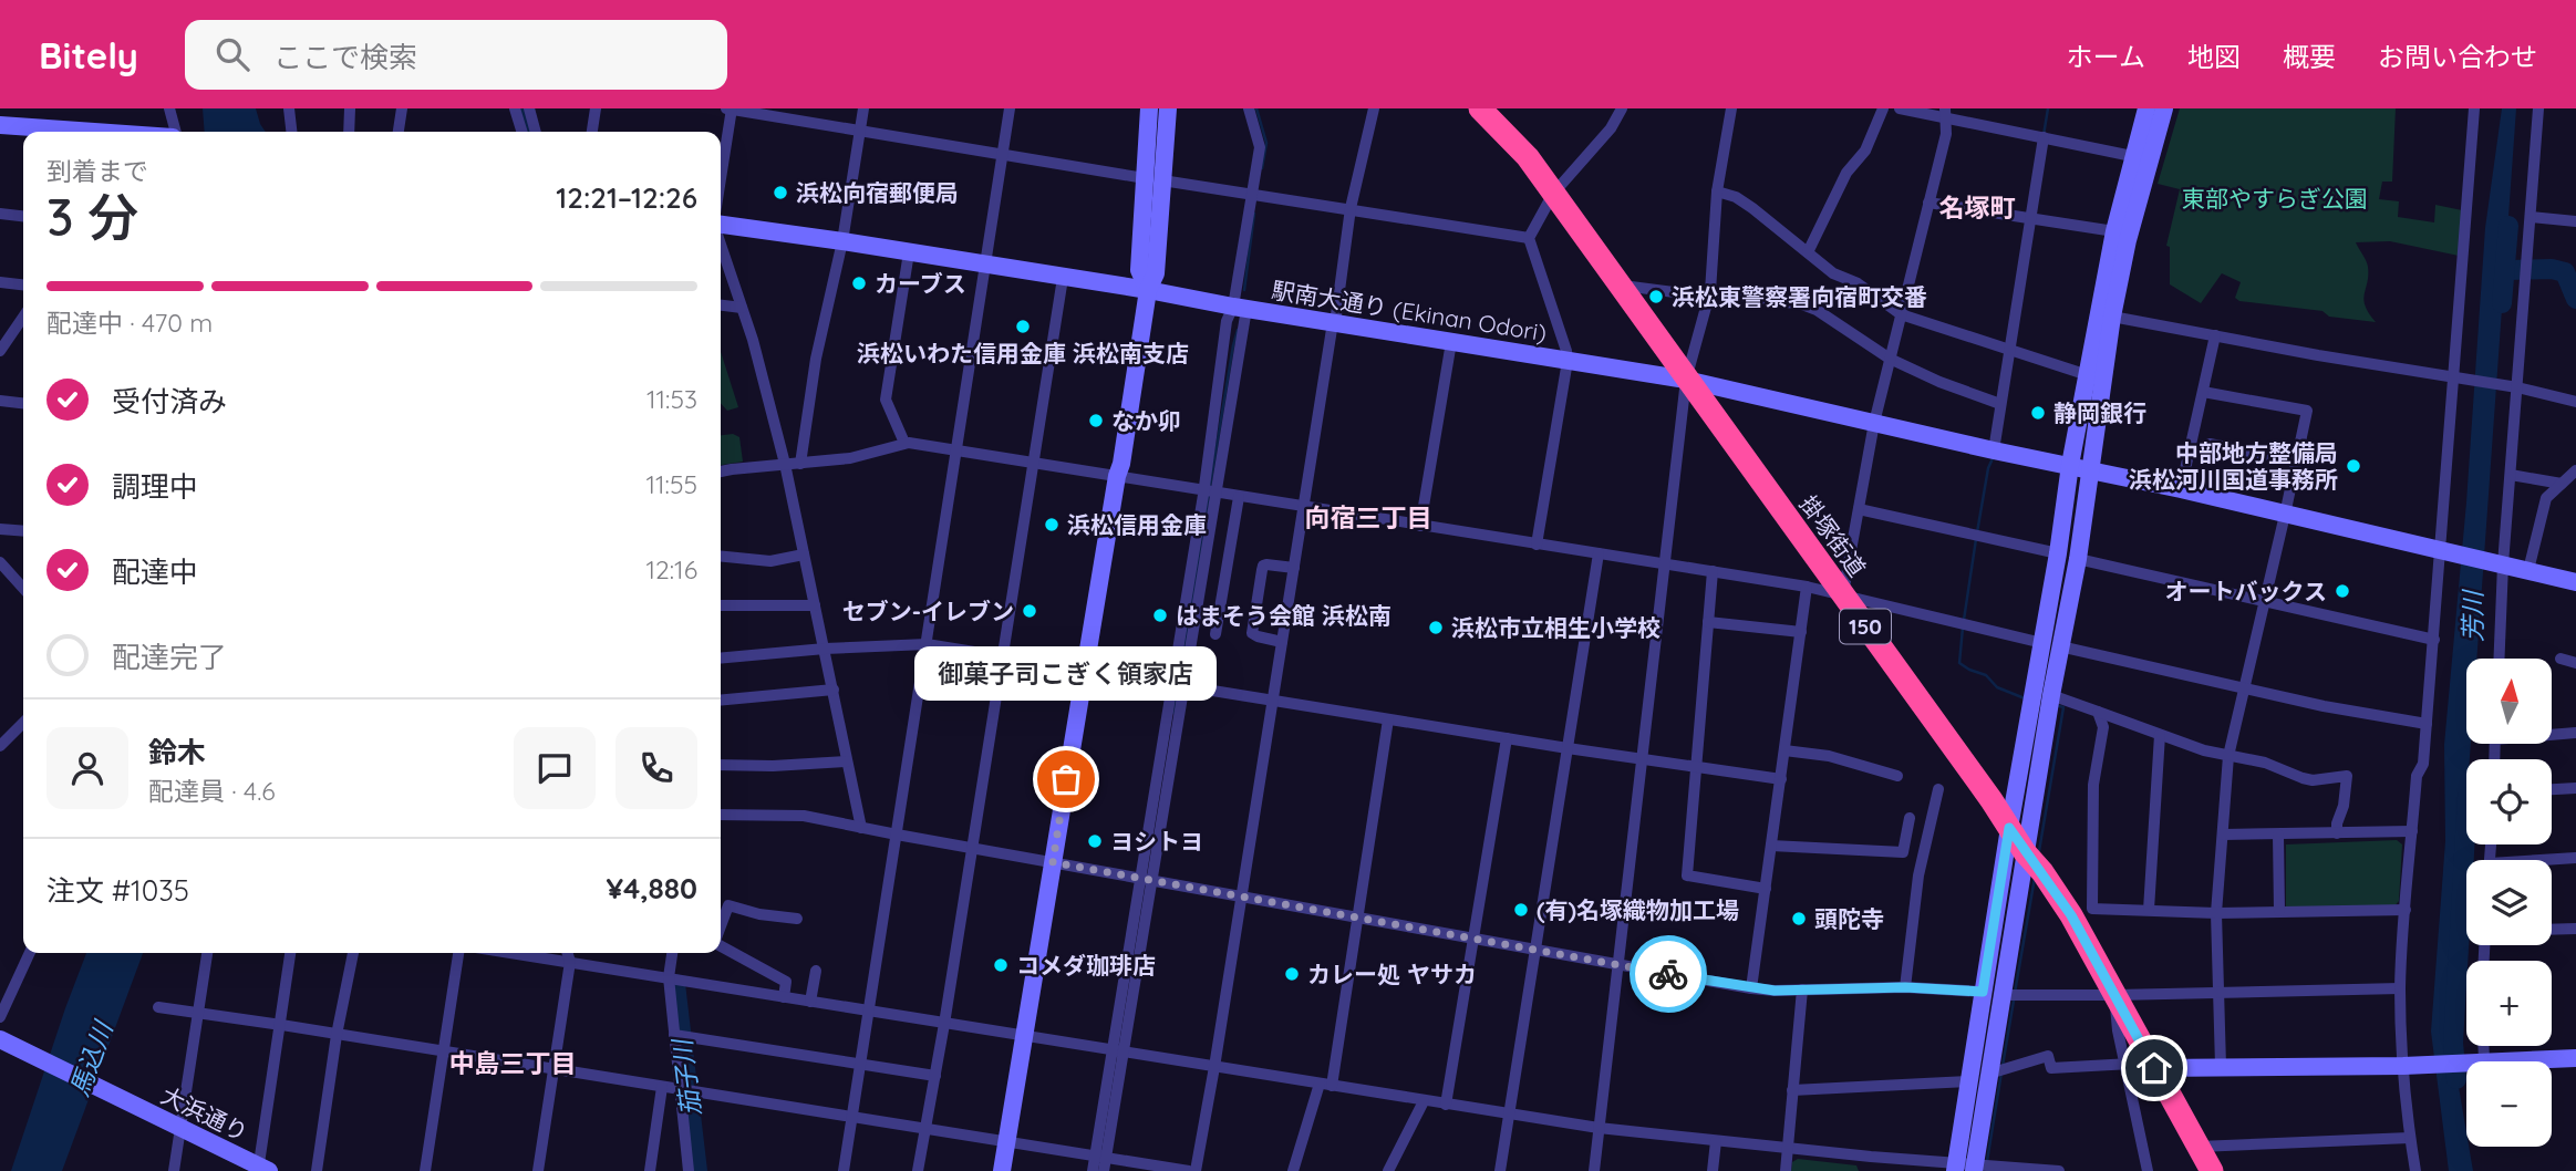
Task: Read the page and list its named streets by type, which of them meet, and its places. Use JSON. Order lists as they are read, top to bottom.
{
  "streets": {
    "highway": ["掛塚街道", "150"],
    "street": ["駅南大通り (Ekinan Odori)", "大浜通り"]
  },
  "crossings": [
    ["駅南大通り (Ekinan Odori)", "掛塚街道"]
  ],
  "districts": ["名塚町", "向宿三丁目", "中島三丁目"],
  "water": ["芳川", "馬込川", "茄子川"],
  "parks": ["東部やすらぎ公園"],
  "places": [
    "浜松向宿郵便局",
    "カーブス",
    "浜松東警察署向宿町交番",
    "浜松いわた信用金庫 浜松南支店",
    "静岡銀行",
    "なか卯",
    "中部地方整備局 浜松河川国道事務所",
    "浜松信用金庫",
    "オートバックス",
    "セブン-イレブン",
    "はまそう会館 浜松南",
    "浜松市立相生小学校",
    "御菓子司こぎく領家店",
    "ヨシトヨ",
    "(有)名塚織物加工場",
    "頭陀寺",
    "コメダ珈琲店",
    "カレー処 ヤサカ"
  ],
  "north": "top",
  "page": {
    "header": "Bitely",
    "search": "ここで検索",
    "nav": [
      "ホーム",
      "地図",
      "概要",
      "お問い合わせ"
    ],
    "heading": ["3 分", "到着まで", "12:21–12:26"],
    "panel": [
      "鈴木",
      "配達員 · 4.6",
      "注文 #1035",
      "¥4,880"
    ],
    "bar": "配達中 · 470 m",
    "list": [
      ["受付済み", "11:53"],
      ["調理中", "11:55"],
      ["配達中", "12:16"],
      "配達完了"
    ],
    "bubble": "御菓子司こぎく領家店",
    "map_buttons": ["+", "−"]
  }
}
